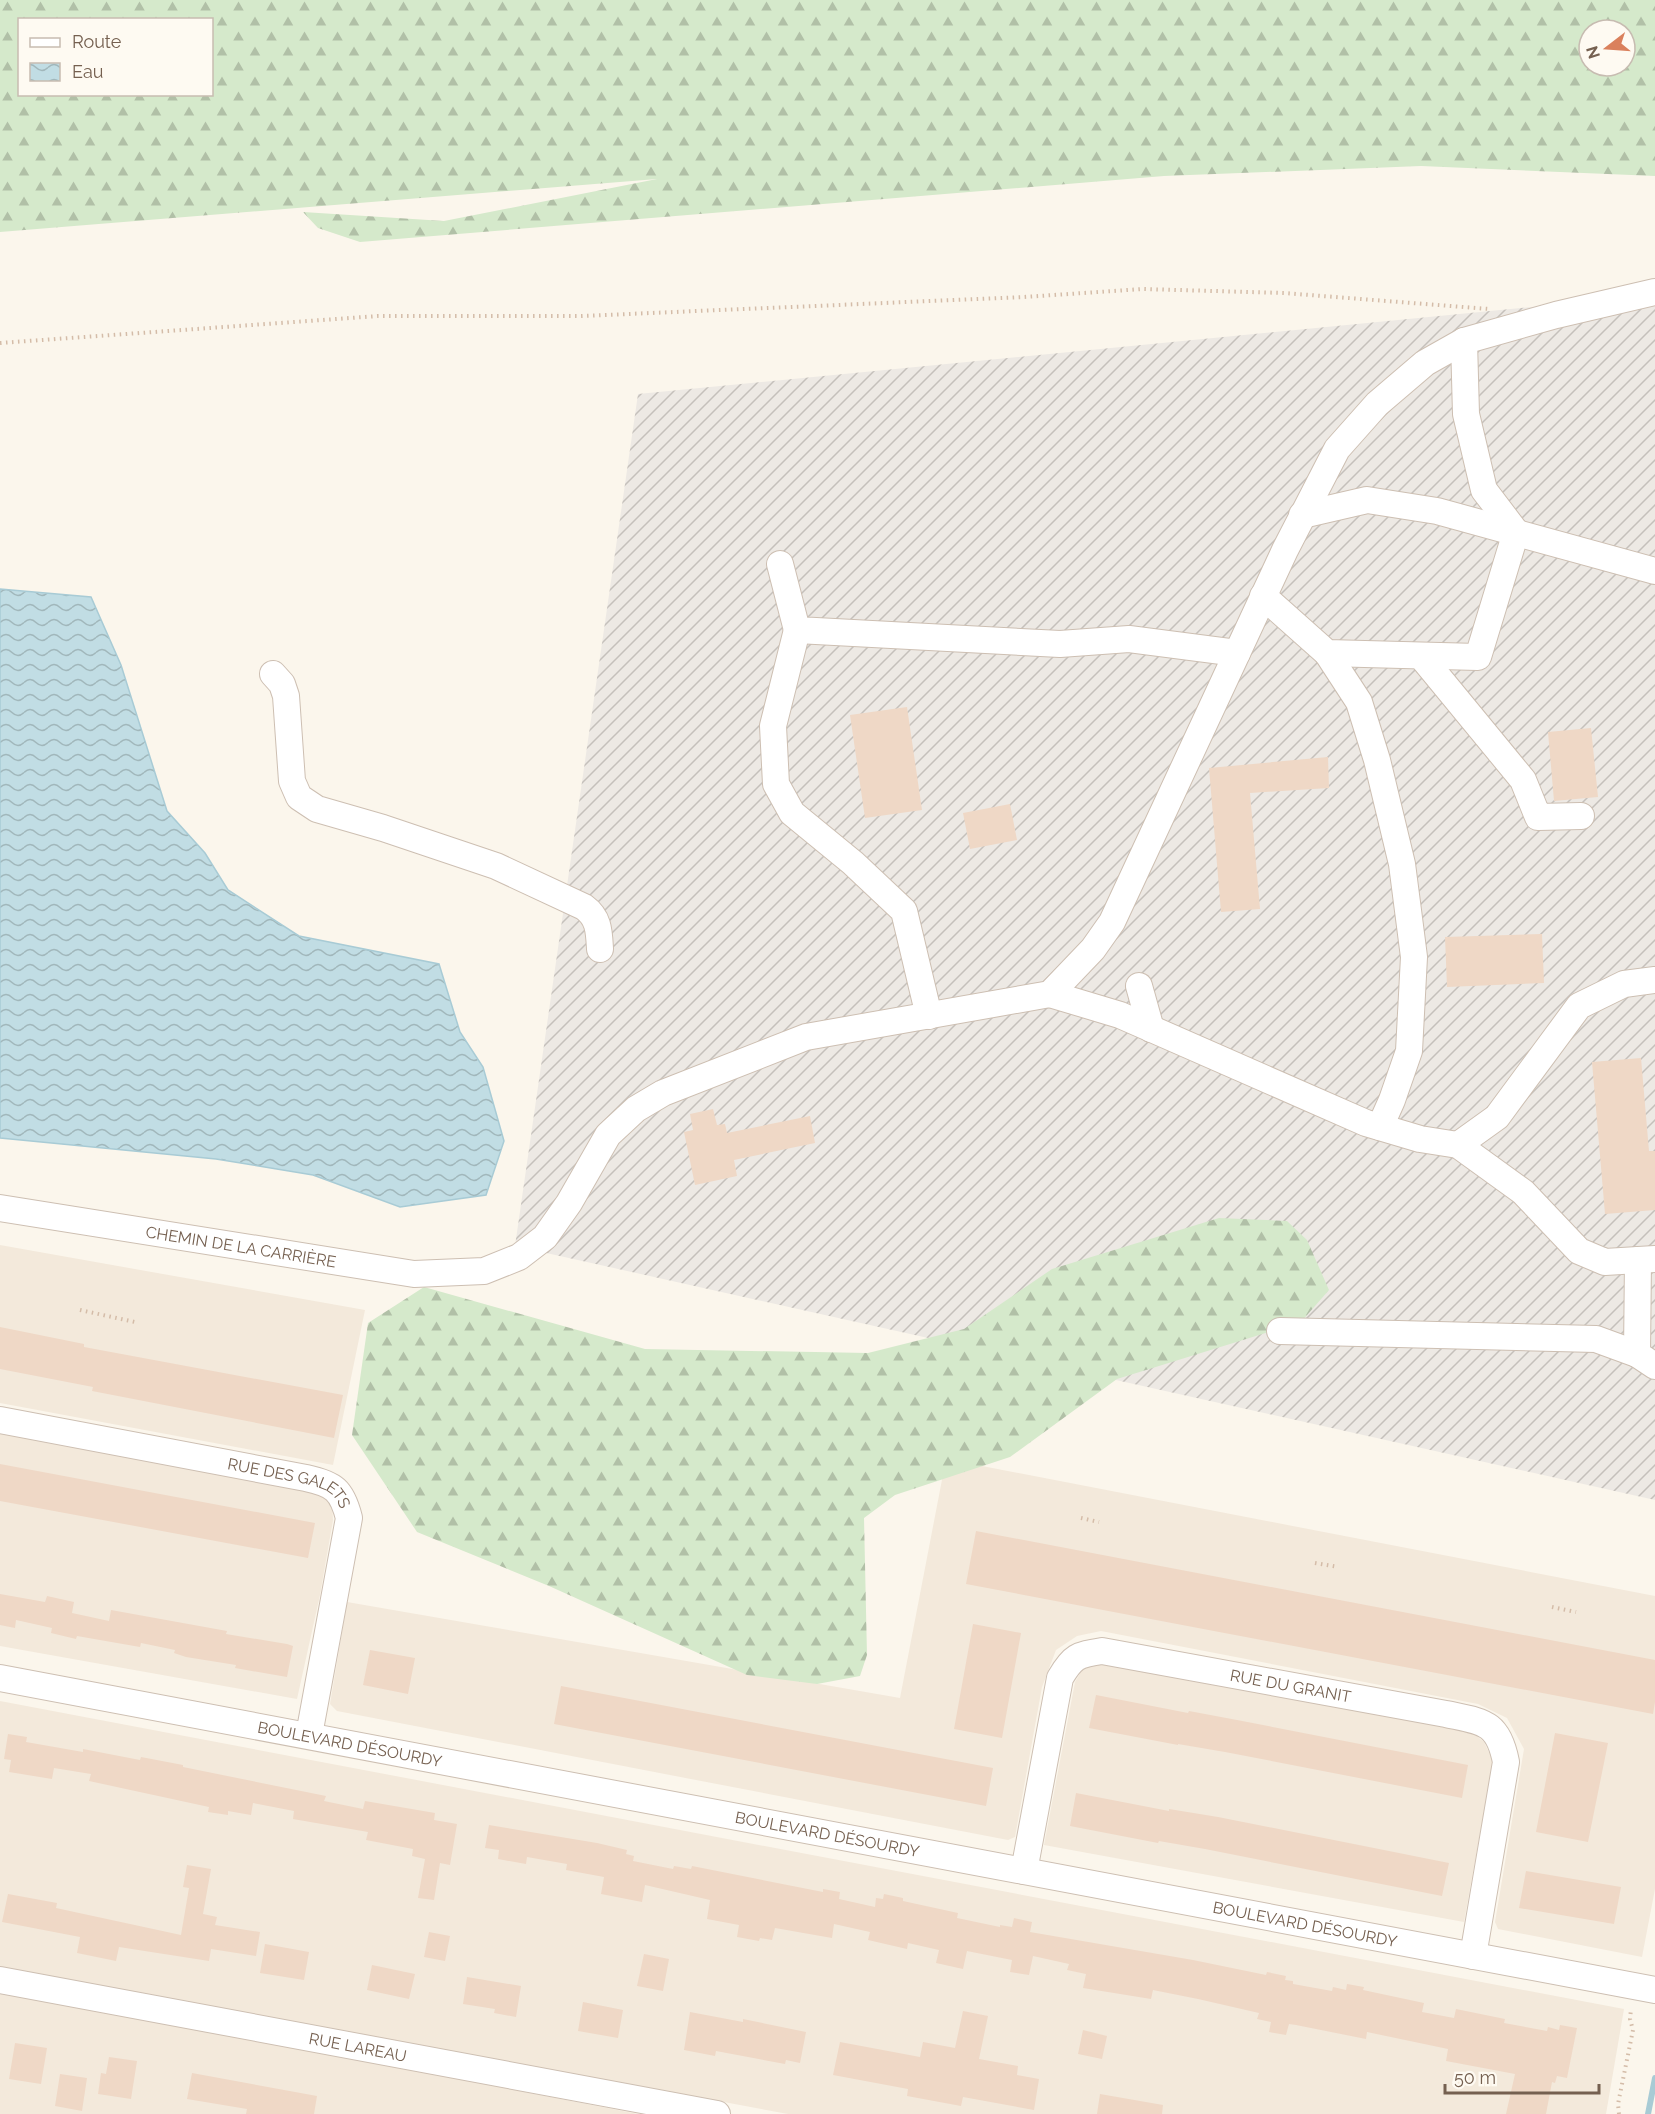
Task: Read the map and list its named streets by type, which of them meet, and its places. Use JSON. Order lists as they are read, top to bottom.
{
  "streets": {
    "street": [
      "CHEMIN DE LA CARRIÈRE",
      "RUE DES GALETS",
      "RUE DU GRANIT",
      "BOULEVARD DÉSOURDY",
      "RUE LAREAU"
    ]
  },
  "crossings": [
    ["RUE DES GALETS", "BOULEVARD DÉSOURDY"],
    ["RUE DU GRANIT", "BOULEVARD DÉSOURDY"]
  ],
  "legend": ["Route", "Eau"],
  "scale_bar": "50 m",
  "north": "left"
}
